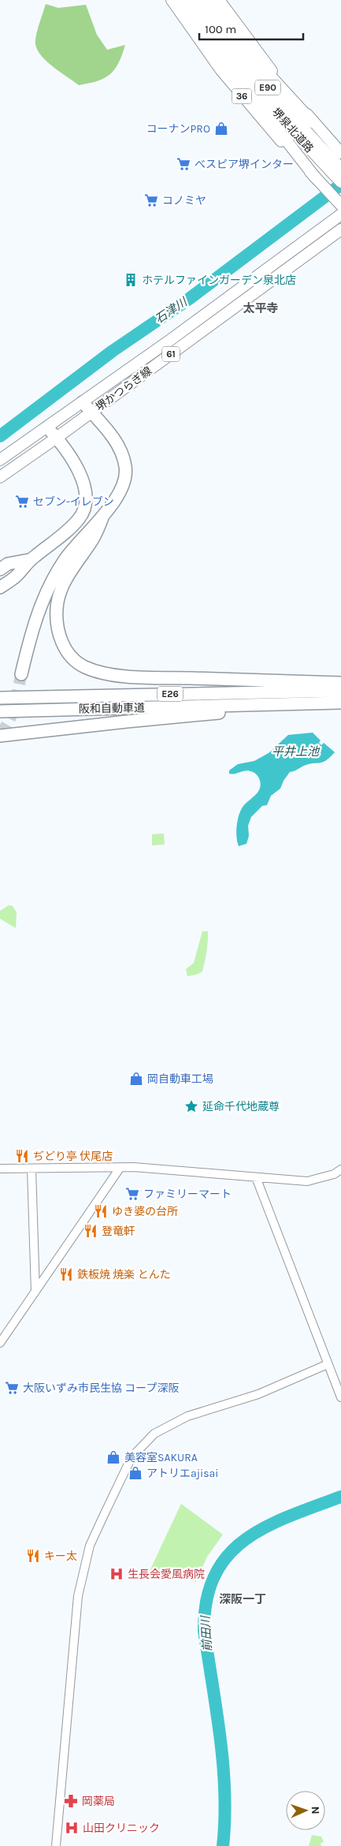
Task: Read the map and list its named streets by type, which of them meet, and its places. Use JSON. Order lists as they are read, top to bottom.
{
  "streets": {
    "highway": ["E26", "阪和自動車道"],
    "main road": [
      "E90",
      "36",
      "堺泉北道路",
      "61",
      "堺かつらぎ線"
    ]
  },
  "crossings": [
    ["36", "堺かつらぎ線"]
  ],
  "districts": ["太平寺", "深阪一丁"],
  "water": ["石津川", "平井上池", "前田川"],
  "places": {
    "shop": [
      "コーナンPRO",
      "岡自動車工場",
      "美容室SAKURA",
      "アトリエajisai"
    ],
    "supermarket": [
      "べスピア堺インター",
      "コノミヤ",
      "セブン-イレブン",
      "ファミリーマート",
      "大阪いずみ市民生協 コープ深阪"
    ],
    "building": ["ホテルファインガーデン泉北店"],
    "place": ["延命千代地蔵尊"],
    "restaurant": [
      "ぢどり亭 伏尾店",
      "ゆき婆の台所",
      "登竜軒",
      "鉄板焼 焼楽 とんた",
      "キー太"
    ],
    "hospital": ["生長会愛風病院", "山田クリニック"],
    "pharmacy": ["岡薬局"]
  },
  "scale_bar": "100 m",
  "north": "right"
}
